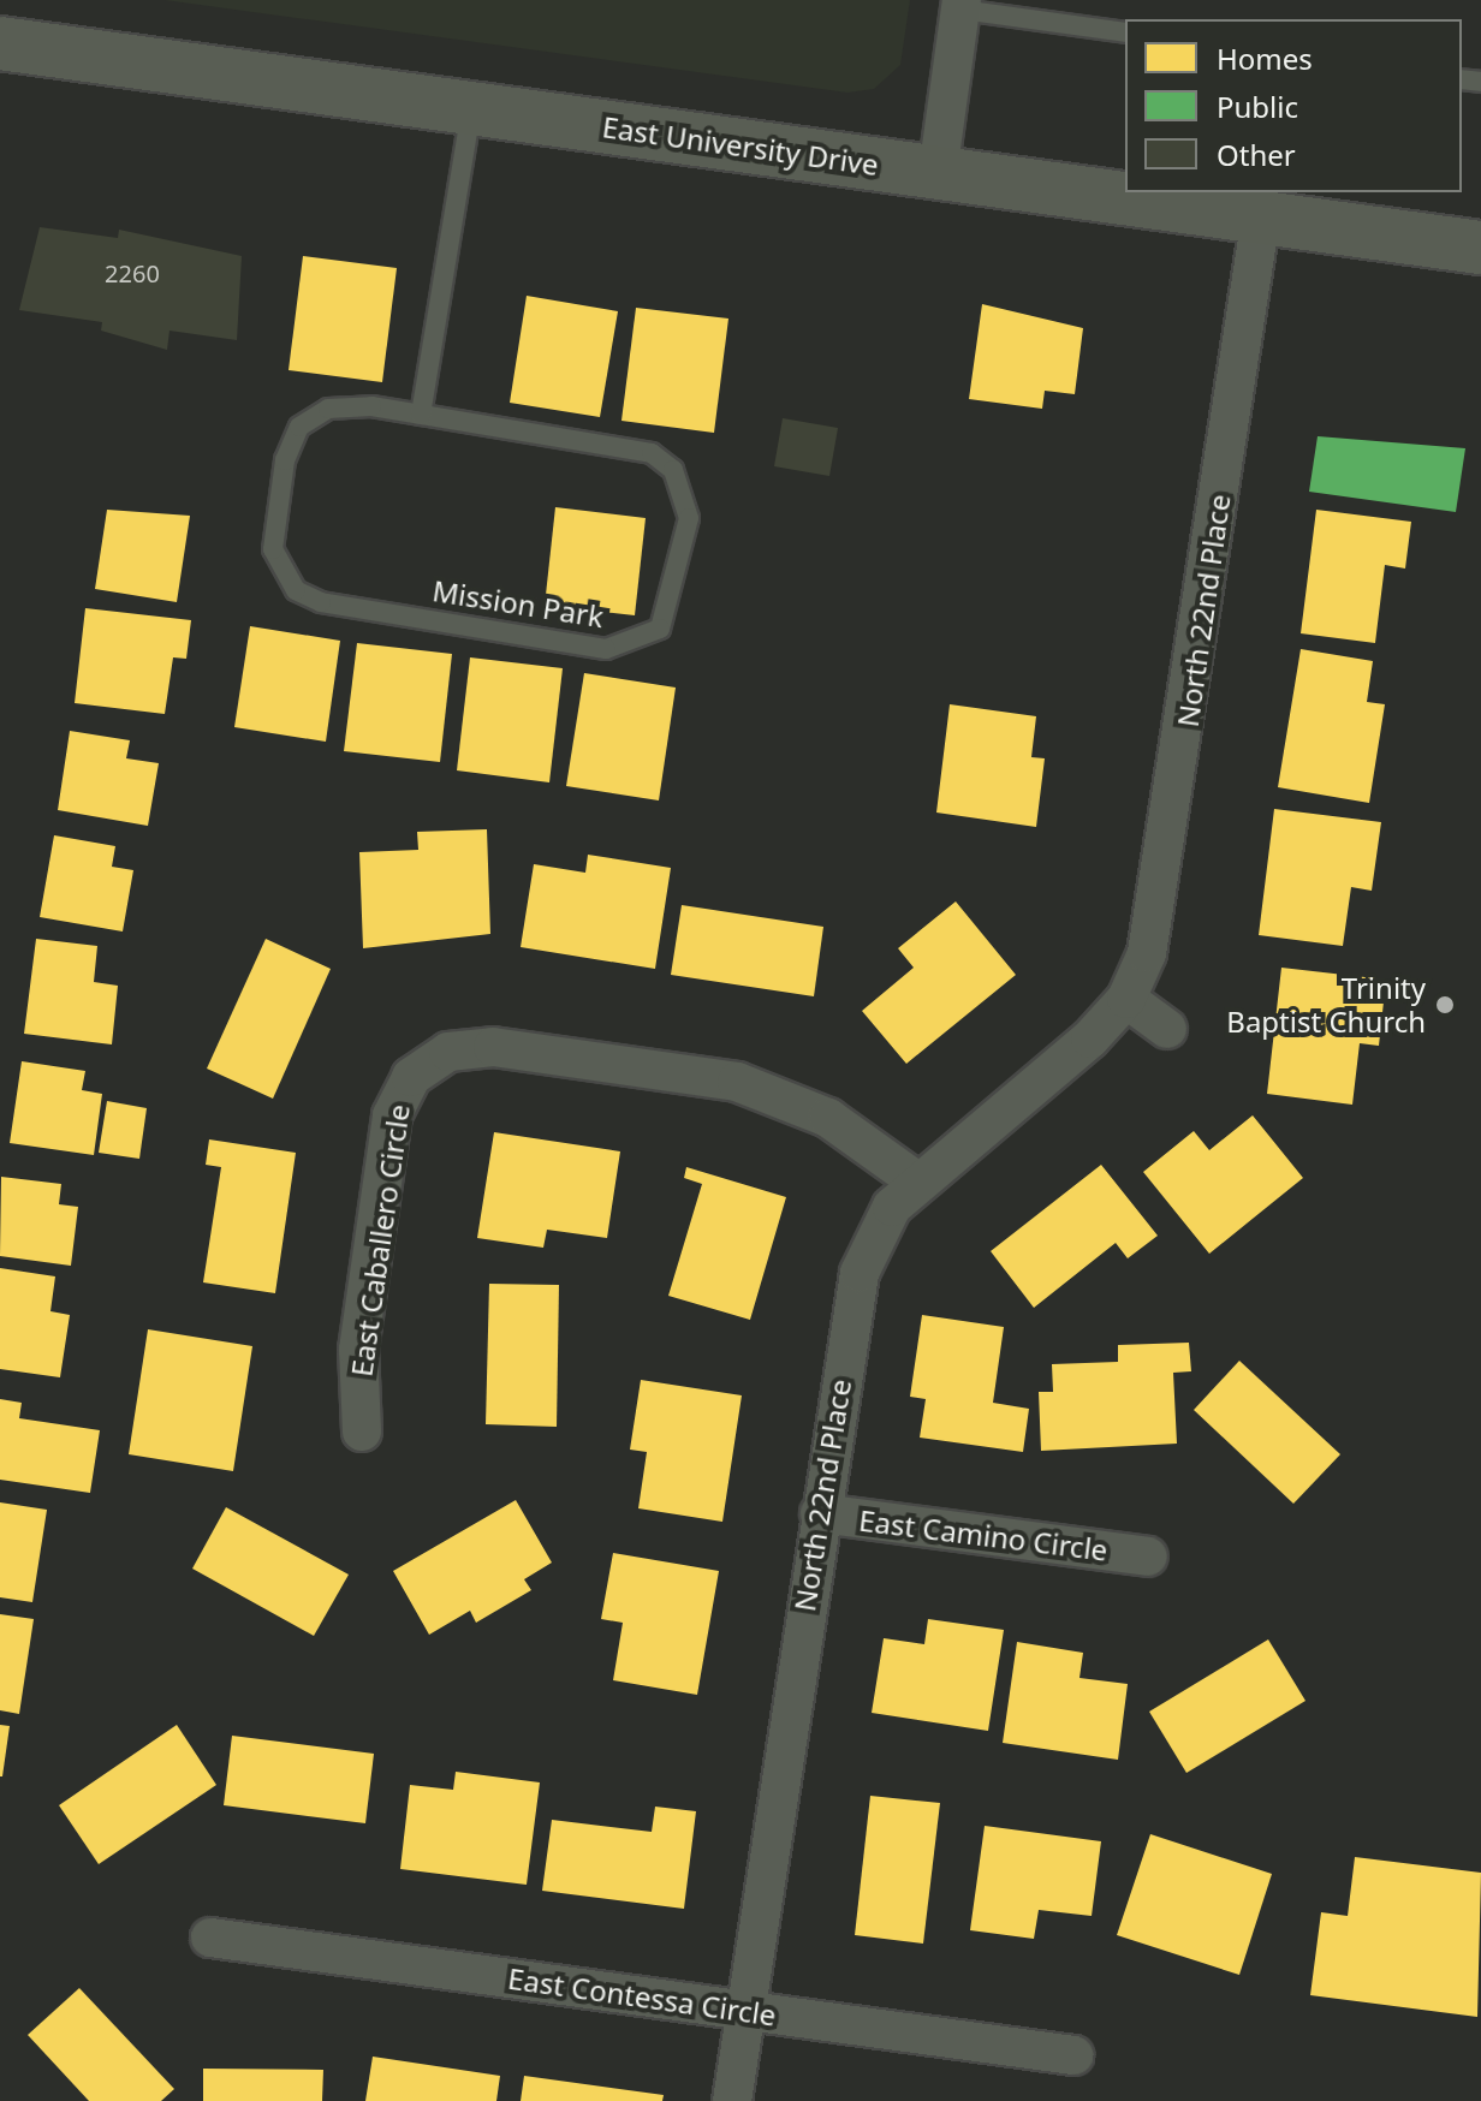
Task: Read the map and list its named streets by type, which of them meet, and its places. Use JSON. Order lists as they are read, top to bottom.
{
  "streets": {
    "main road": ["East University Drive"],
    "street": [
      "North 22nd Place",
      "East Caballero Circle",
      "East Camino Circle",
      "East Contessa Circle"
    ],
    "lane": ["Mission Park"]
  },
  "crossings": [
    ["East University Drive", "North 22nd Place"],
    ["North 22nd Place", "East Caballero Circle"],
    ["North 22nd Place", "East Camino Circle"],
    ["North 22nd Place", "East Contessa Circle"]
  ],
  "places": ["Trinity Baptist Church"],
  "house_numbers": ["2260"],
  "legend": ["Homes", "Public", "Other"]
}
